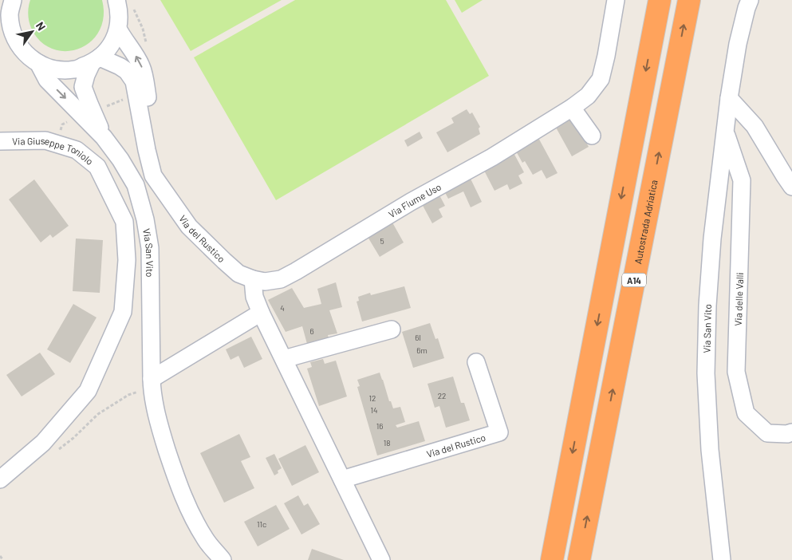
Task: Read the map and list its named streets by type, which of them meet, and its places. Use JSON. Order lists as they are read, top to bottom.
{
  "streets": {
    "highway": ["Autostrada Adriatica", "A14"],
    "street": [
      "Via Giuseppe Toniolo",
      "Via Fiume Uso",
      "Via del Rustico",
      "Via San Vito",
      "Via delle Valli"
    ]
  },
  "crossings": [
    ["Via Fiume Uso", "Via del Rustico"],
    ["Via del Rustico", "Via San Vito"],
    ["Via San Vito", "Via delle Valli"]
  ],
  "house_numbers": [
    "5",
    "4",
    "6",
    "6l",
    "6m",
    "22",
    "12",
    "14",
    "16",
    "18",
    "11c"
  ],
  "north": "top right"
}
